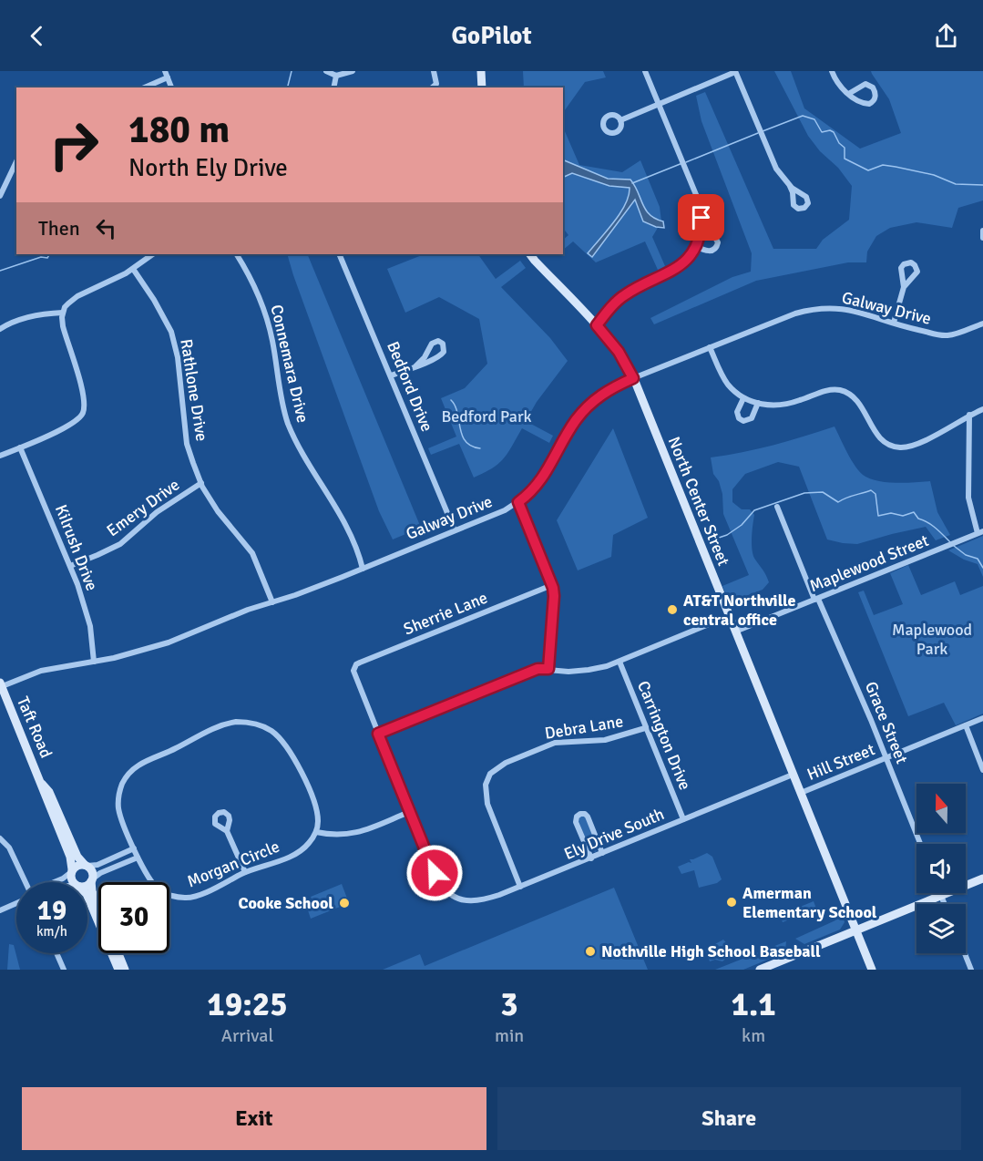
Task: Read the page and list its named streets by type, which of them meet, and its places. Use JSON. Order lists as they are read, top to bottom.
{
  "streets": {
    "street": [
      "Galway Drive",
      "Connemara Drive",
      "Bedford Drive",
      "Rathlone Drive",
      "North Center Street",
      "Emery Drive",
      "Kilrush Drive",
      "Maplewood Street",
      "Sherrie Lane",
      "Grace Street",
      "Taft Road",
      "Debra Lane",
      "Carrington Drive",
      "Hill Street",
      "Ely Drive South",
      "Morgan Circle"
    ]
  },
  "crossings": [
    ["Galway Drive", "Connemara Drive"],
    ["Galway Drive", "Bedford Drive"],
    ["Galway Drive", "Rathlone Drive"],
    ["Galway Drive", "North Center Street"],
    ["Galway Drive", "Kilrush Drive"],
    ["Galway Drive", "Taft Road"],
    ["Rathlone Drive", "Emery Drive"],
    ["North Center Street", "Maplewood Street"],
    ["North Center Street", "Hill Street"],
    ["North Center Street", "Ely Drive South"],
    ["Emery Drive", "Kilrush Drive"],
    ["Maplewood Street", "Grace Street"],
    ["Grace Street", "Hill Street"],
    ["Debra Lane", "Carrington Drive"],
    ["Debra Lane", "Ely Drive South"],
    ["Carrington Drive", "Ely Drive South"]
  ],
  "parks": ["Bedford Park", "Maplewood Park"],
  "places": [
    "AT&T Northville central office",
    "Amerman Elementary School",
    "Cooke School",
    "Nothville High School Baseball"
  ],
  "north": "top",
  "page": {
    "header": "GoPilot",
    "turn": ["180 m", "North Ely Drive"],
    "then": "Then",
    "speed": "19 km/h",
    "limit": "30",
    "eta": [
      "19:25",
      "Arrival",
      "3",
      "min",
      "1.1",
      "km"
    ],
    "buttons": ["Exit", "Share"]
  }
}
